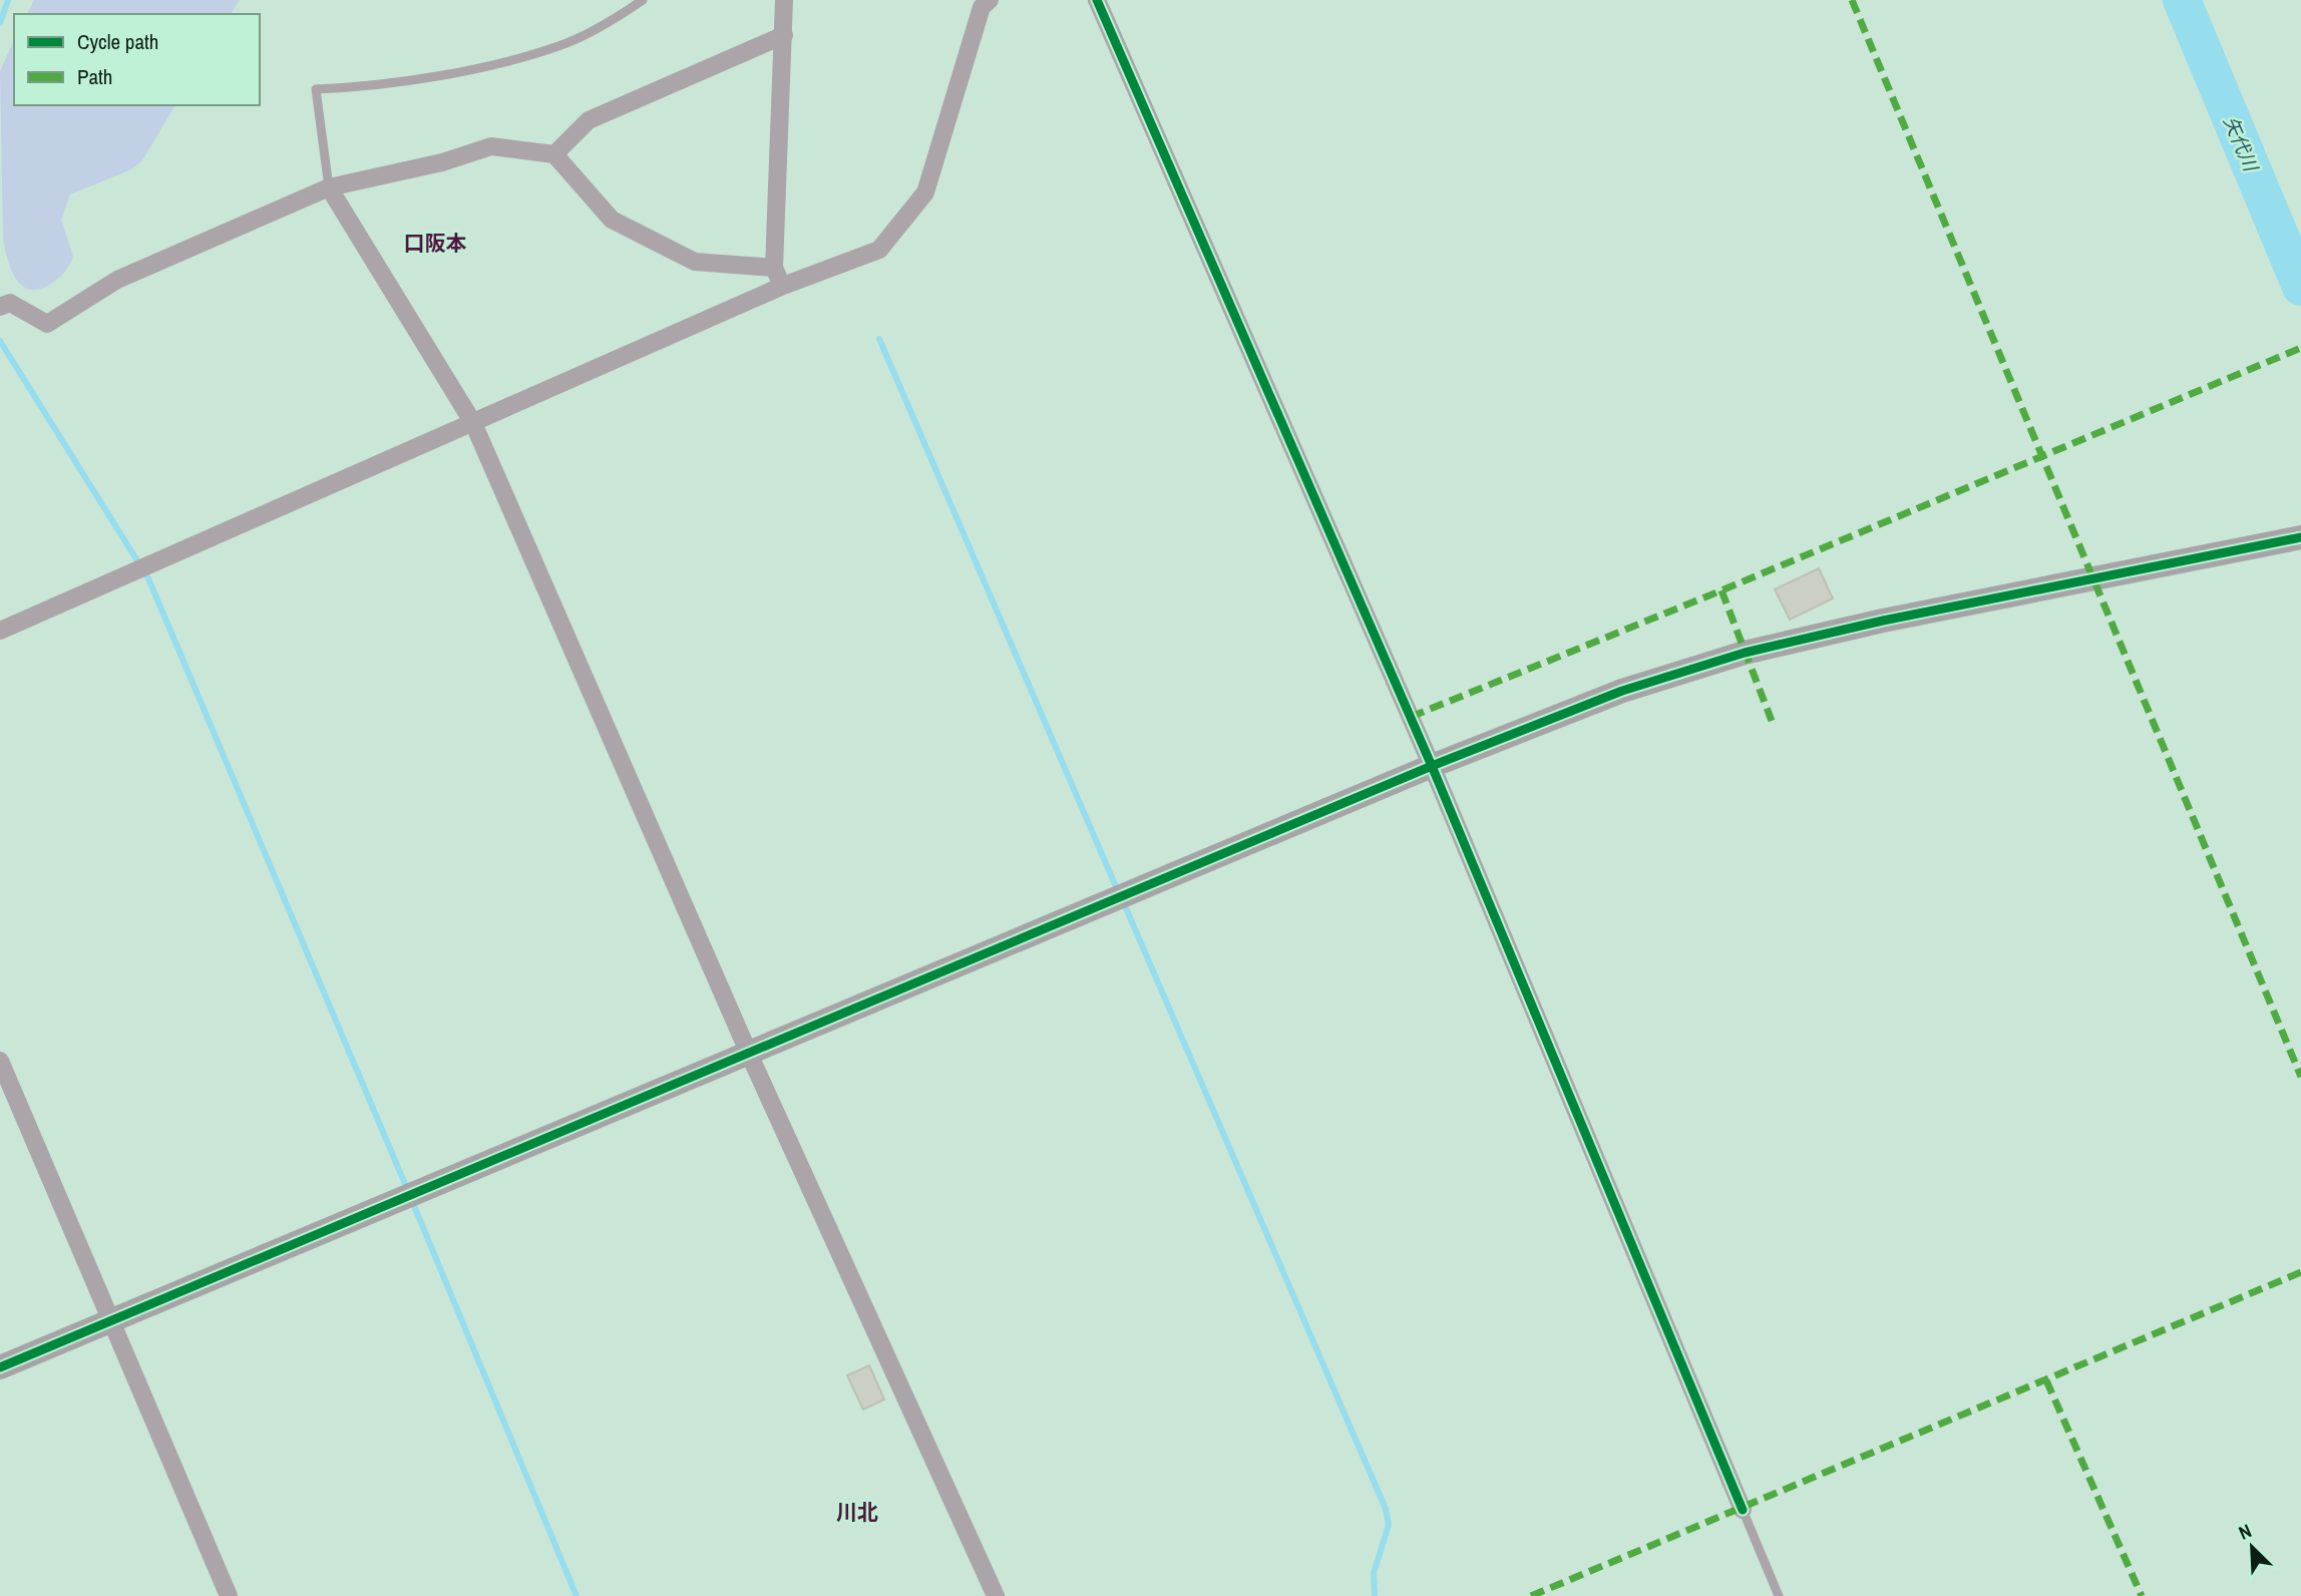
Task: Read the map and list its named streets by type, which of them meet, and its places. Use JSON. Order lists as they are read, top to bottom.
{
  "districts": ["口阪本", "川北"],
  "water": ["矢代川"],
  "legend": ["Cycle path", "Path"],
  "north": "top left"
}
